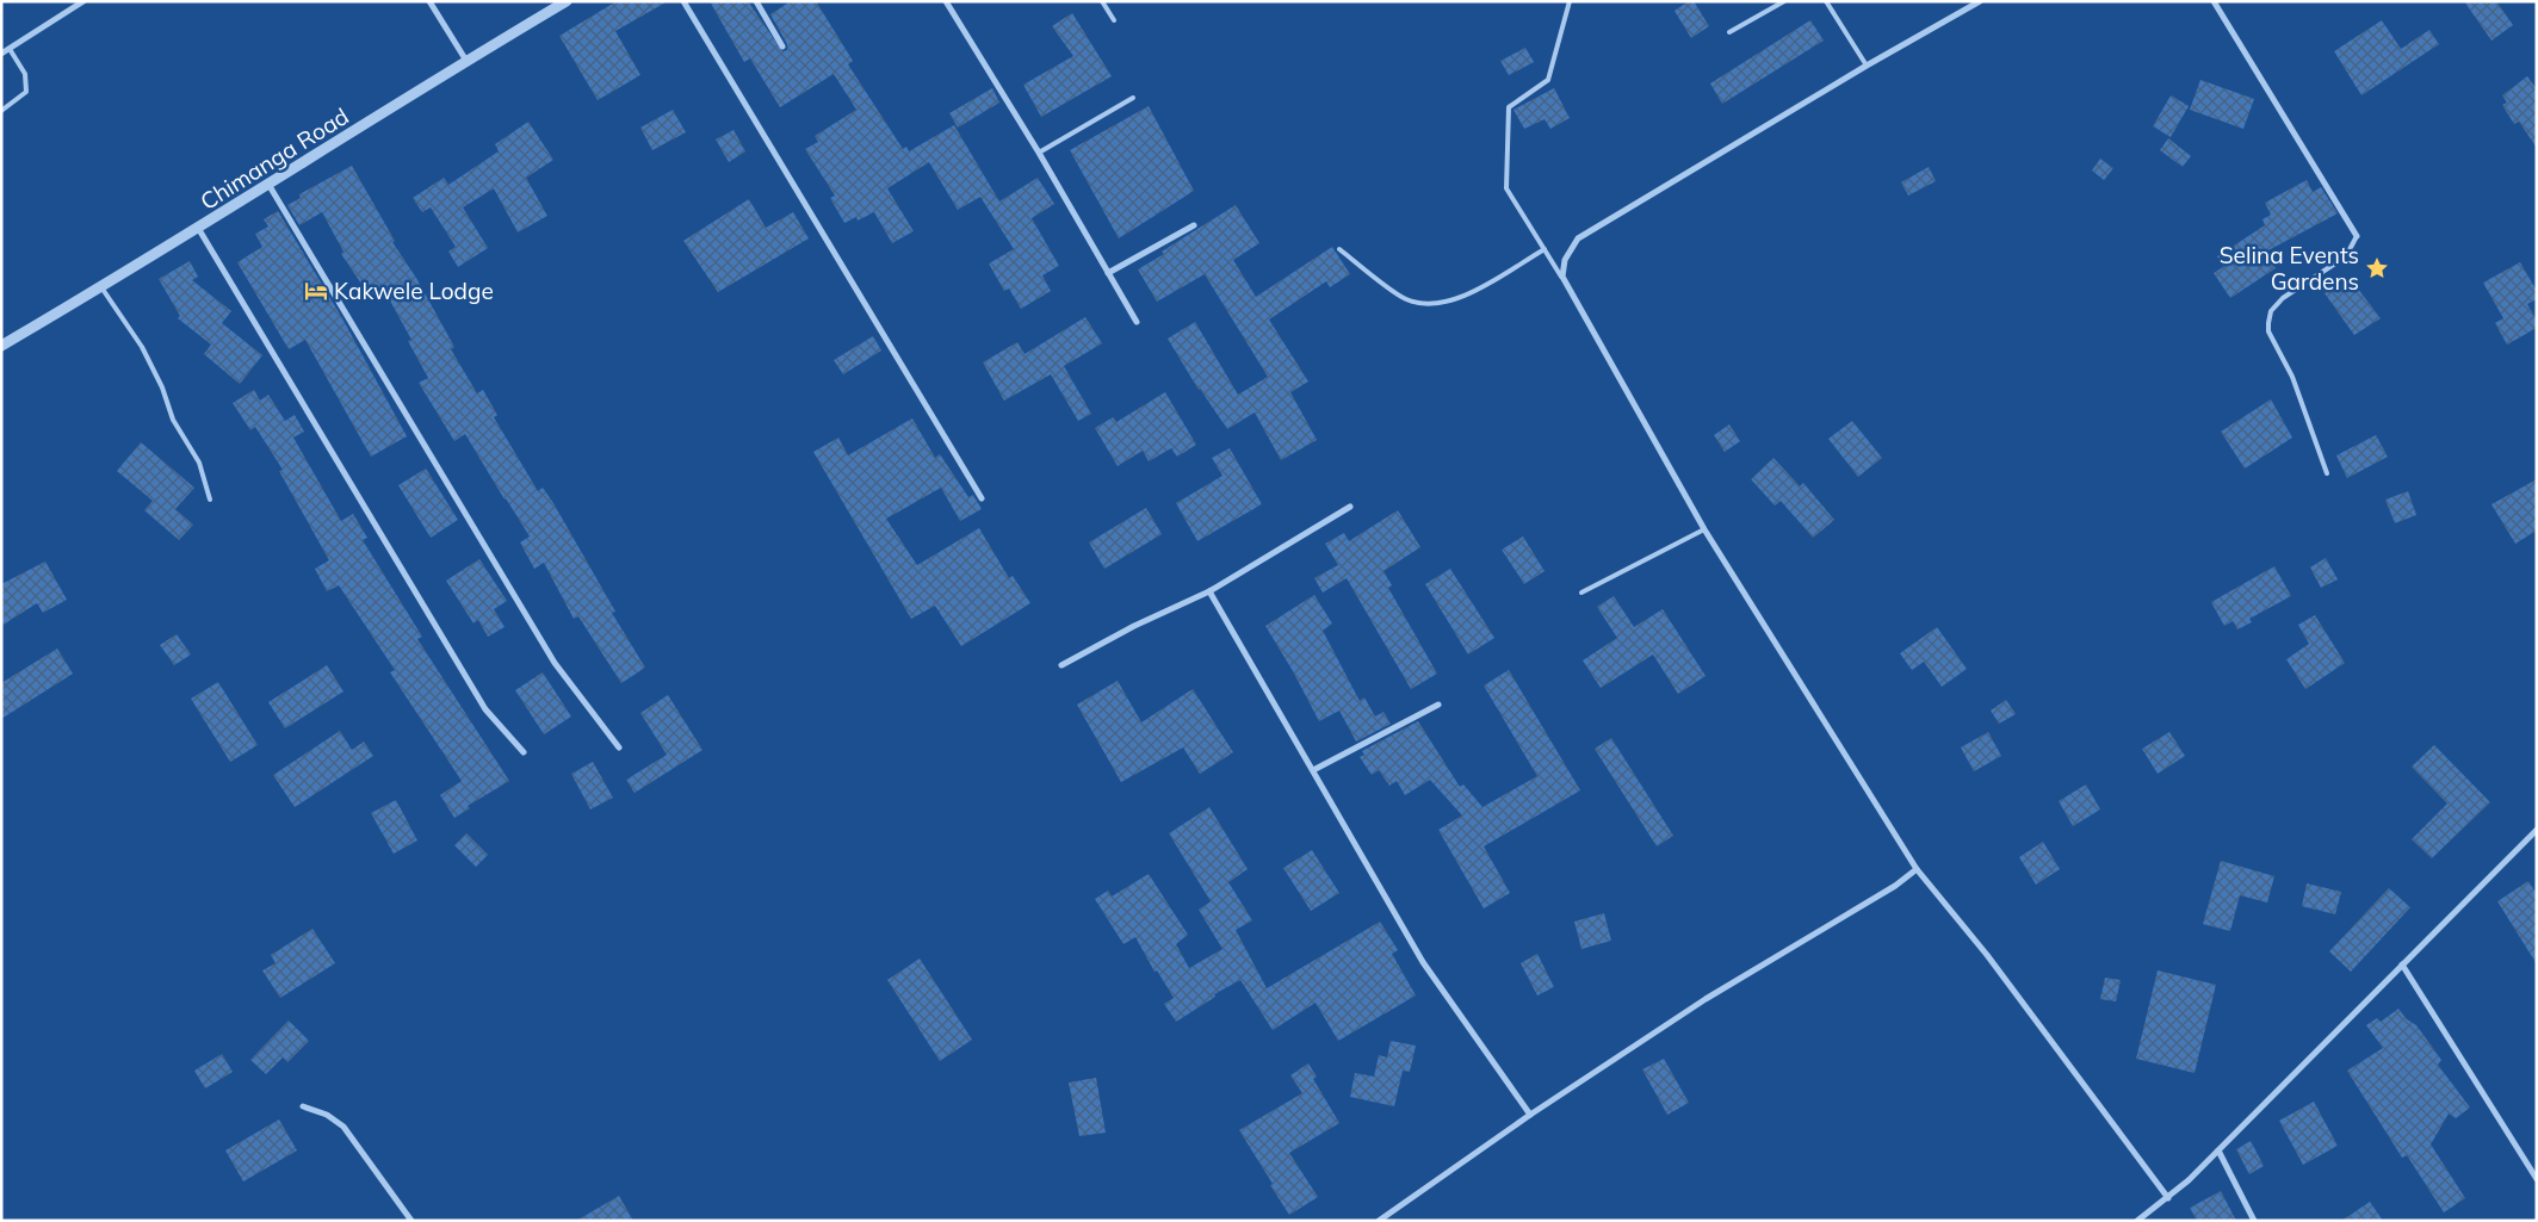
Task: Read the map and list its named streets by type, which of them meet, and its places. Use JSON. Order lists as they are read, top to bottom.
{
  "streets": {
    "street": ["Chimanga Road"]
  },
  "places": {
    "place": ["Selina Events Gardens"],
    "hotel": ["Kakwele Lodge"]
  }
}
